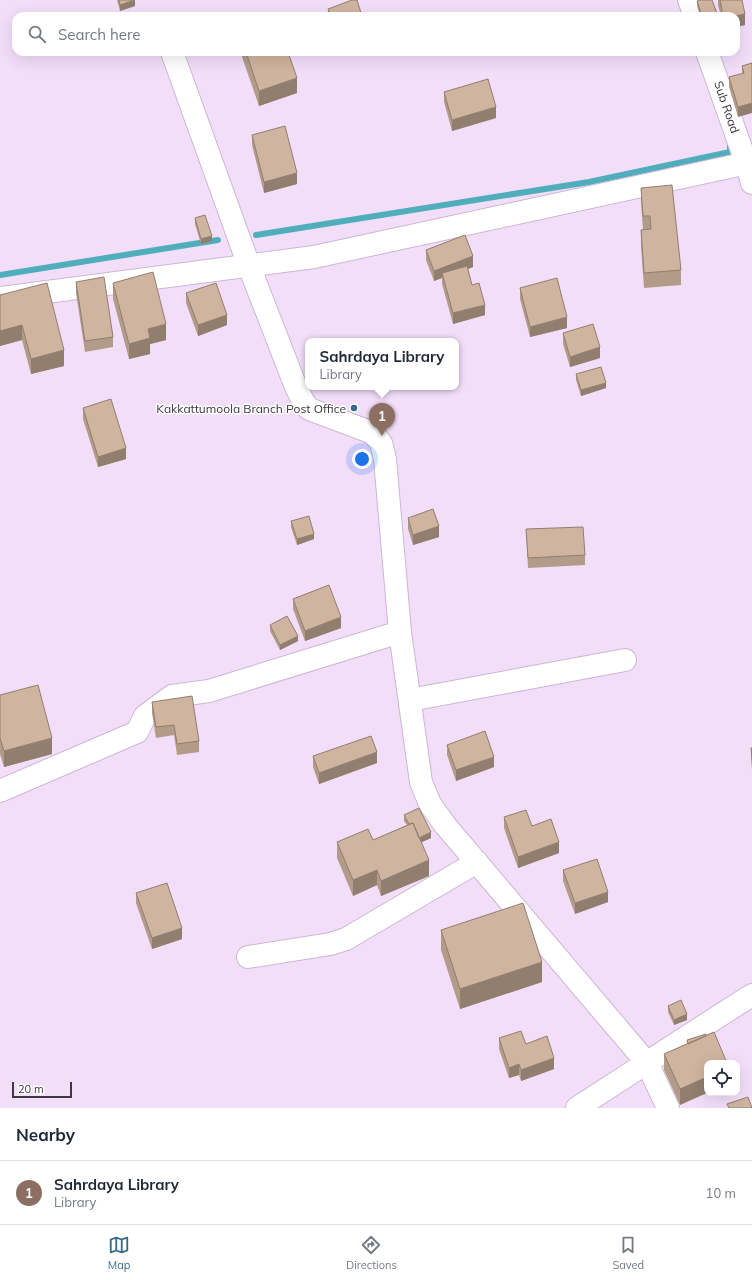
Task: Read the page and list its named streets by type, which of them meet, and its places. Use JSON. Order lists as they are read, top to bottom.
{
  "streets": {
    "street": ["Sub Road"]
  },
  "places": ["Kakkattumoola Branch Post Office"],
  "scale_bar": "20 m",
  "page": {
    "search": "Search here",
    "popup": ["Sahrdaya Library", "Library"],
    "pins": "1",
    "scale": "20 m",
    "heading": "Nearby",
    "list": [
      {
        "mark": "1",
        "name": "Sahrdaya Library",
        "note": "Library",
        "value": "10 m"
      }
    ],
    "nav": ["Map", "Directions", "Saved"]
  }
}
